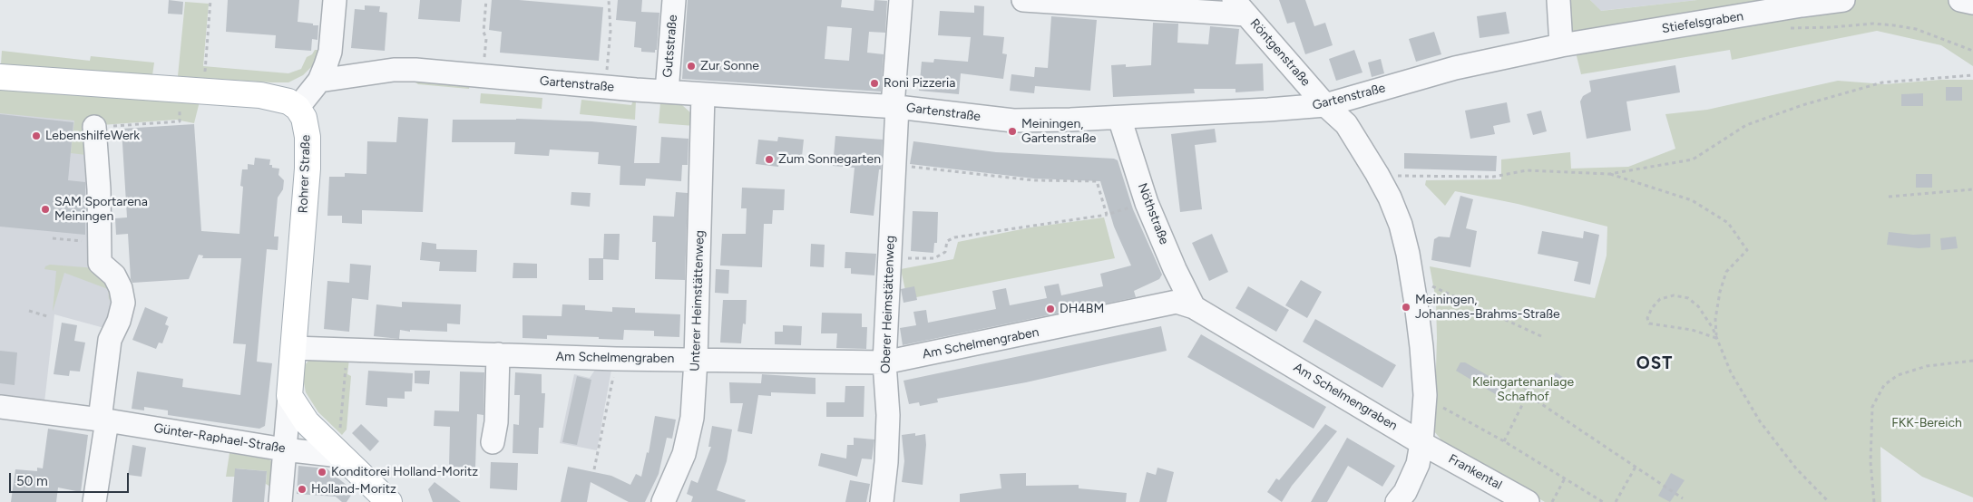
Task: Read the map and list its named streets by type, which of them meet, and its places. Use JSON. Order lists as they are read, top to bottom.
{
  "streets": {
    "main road": ["Rohrer Straße"],
    "street": [
      "Stiefelsgraben",
      "Gutsstraße",
      "Röntgenstraße",
      "Gartenstraße",
      "Nöthstraße",
      "Unterer Heimstättenweg",
      "Oberer Heimstättenweg",
      "Am Schelmengraben",
      "Günter-Raphael-Straße",
      "Frankental"
    ]
  },
  "crossings": [
    ["Stiefelsgraben", "Gartenstraße"],
    ["Gutsstraße", "Gartenstraße"],
    ["Röntgenstraße", "Gartenstraße"],
    ["Röntgenstraße", "Am Schelmengraben"],
    ["Röntgenstraße", "Frankental"],
    ["Gartenstraße", "Nöthstraße"],
    ["Gartenstraße", "Unterer Heimstättenweg"],
    ["Gartenstraße", "Oberer Heimstättenweg"],
    ["Rohrer Straße", "Am Schelmengraben"],
    ["Nöthstraße", "Am Schelmengraben"],
    ["Unterer Heimstättenweg", "Am Schelmengraben"],
    ["Oberer Heimstättenweg", "Am Schelmengraben"],
    ["Am Schelmengraben", "Frankental"]
  ],
  "districts": ["OST"],
  "parks": ["Kleingartenanlage Schafhof", "FKK-Bereich"],
  "places": [
    "Zur Sonne",
    "Roni Pizzeria",
    "Meiningen, Gartenstraße",
    "LebenshilfeWerk",
    "Zum Sonnegarten",
    "SAM Sportarena Meiningen",
    "Meiningen, Johannes-Brahms-Straße",
    "DH4BM",
    "Konditorei Holland-Moritz",
    "Holland-Moritz"
  ],
  "scale_bar": "50 m"
}
